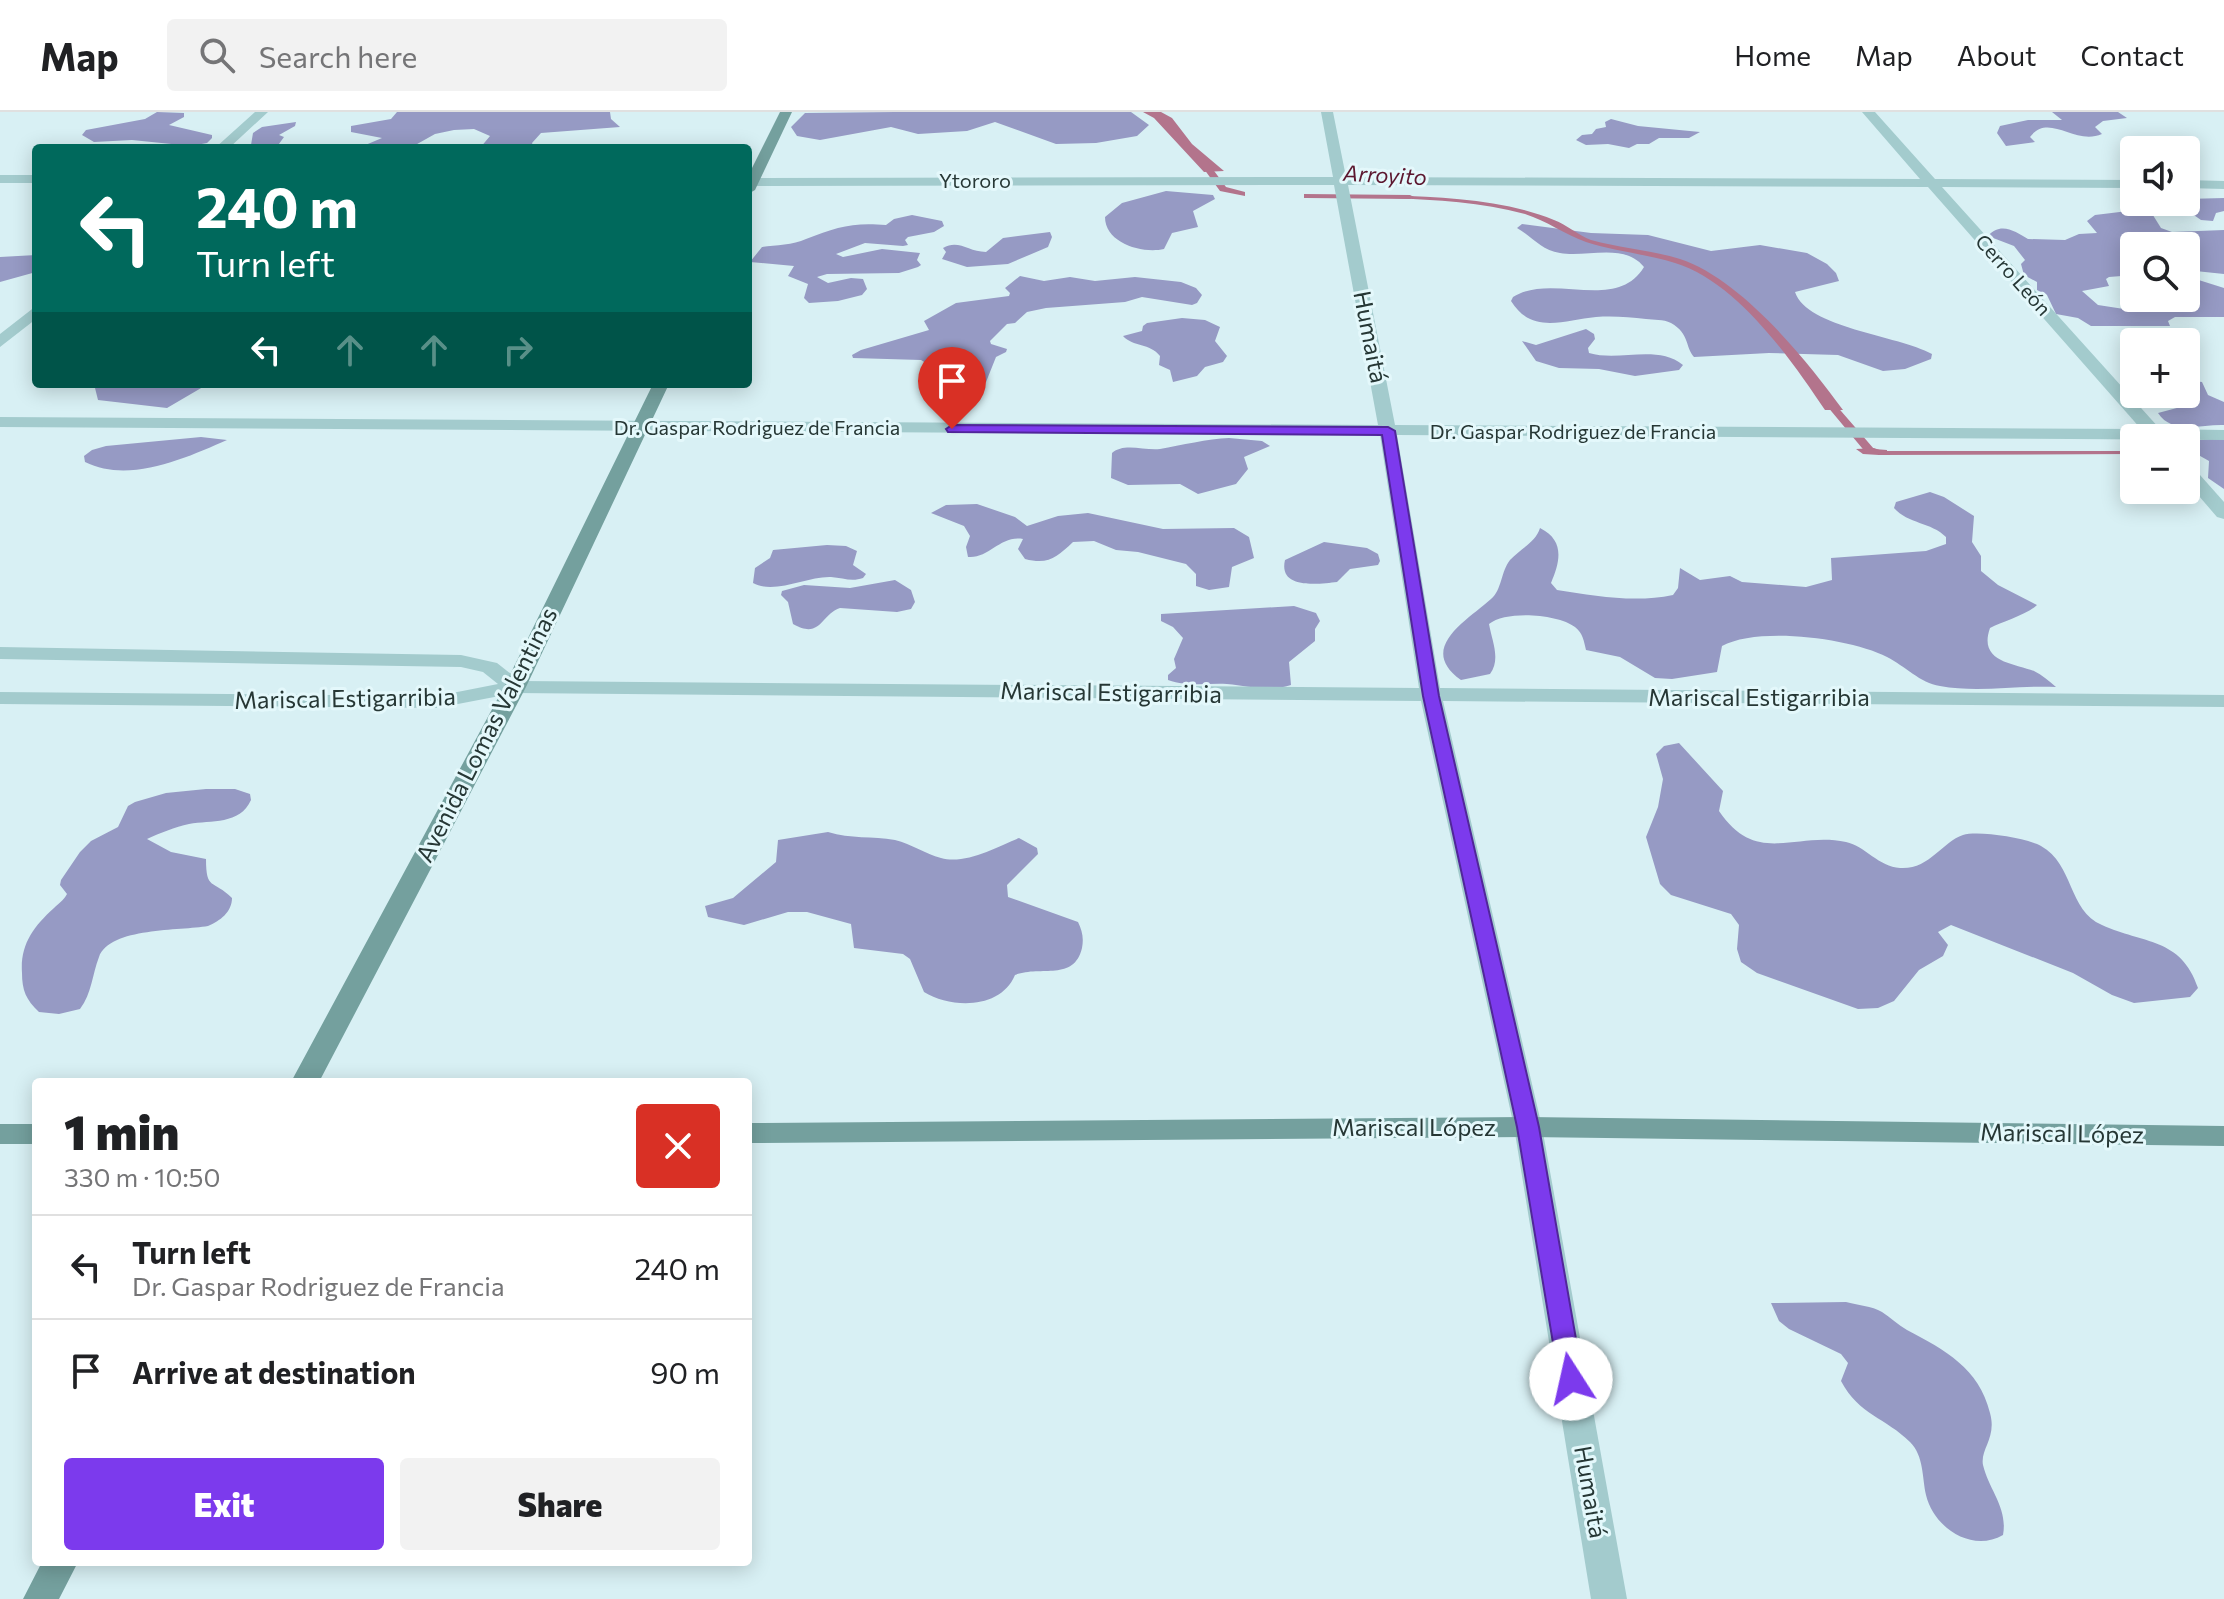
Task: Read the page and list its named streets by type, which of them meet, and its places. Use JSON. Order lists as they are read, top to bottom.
{
  "streets": {
    "street": [
      "Ytororo",
      "Cerro León",
      "Humaitá",
      "Dr. Gaspar Rodriguez de Francia",
      "Mariscal Estigarribia",
      "Avenida Lomas Valentinas",
      "Mariscal López"
    ]
  },
  "crossings": [
    ["Ytororo", "Cerro León"],
    ["Ytororo", "Humaitá"],
    ["Humaitá", "Dr. Gaspar Rodriguez de Francia"],
    ["Humaitá", "Mariscal Estigarribia"],
    ["Humaitá", "Mariscal López"],
    ["Dr. Gaspar Rodriguez de Francia", "Avenida Lomas Valentinas"],
    ["Mariscal Estigarribia", "Avenida Lomas Valentinas"]
  ],
  "water": ["Arroyito"],
  "page": {
    "header": "Map",
    "search": "Search here",
    "nav": [
      "Home",
      "Map",
      "About",
      "Contact"
    ],
    "map_buttons": ["+", "−"],
    "turn": ["240 m", "Turn left"],
    "heading": ["1 min", "330 m · 10:50"],
    "list": [
      {
        "name": "Turn left",
        "note": "Dr. Gaspar Rodriguez de Francia",
        "value": "240 m"
      },
      {
        "name": "Arrive at destination",
        "value": "90 m"
      }
    ],
    "buttons": ["Exit", "Share"]
  }
}
